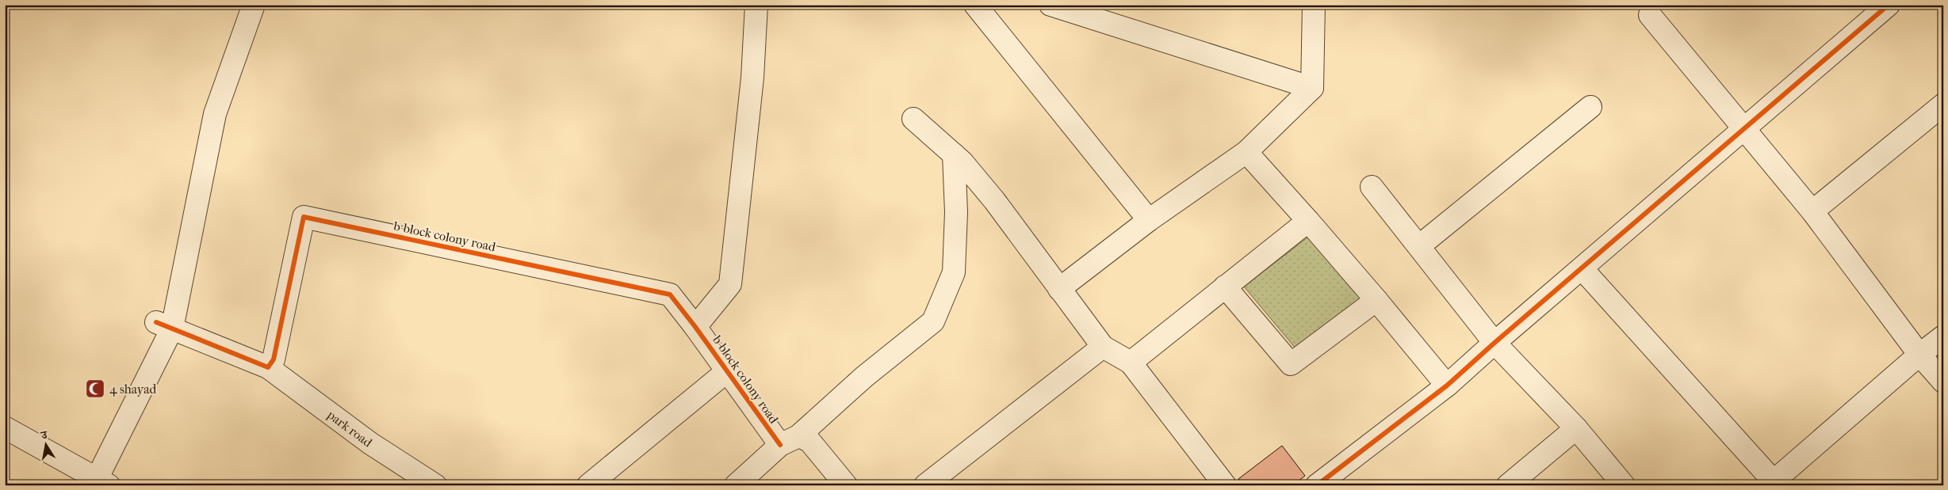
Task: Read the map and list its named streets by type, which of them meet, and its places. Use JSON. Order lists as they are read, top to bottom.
{
  "streets": {
    "street": ["b-block colony road", "park road"]
  },
  "crossings": [
    ["b-block colony road", "park road"]
  ],
  "places": {
    "mosque": ["4 shayad"]
  },
  "north": "top"
}
